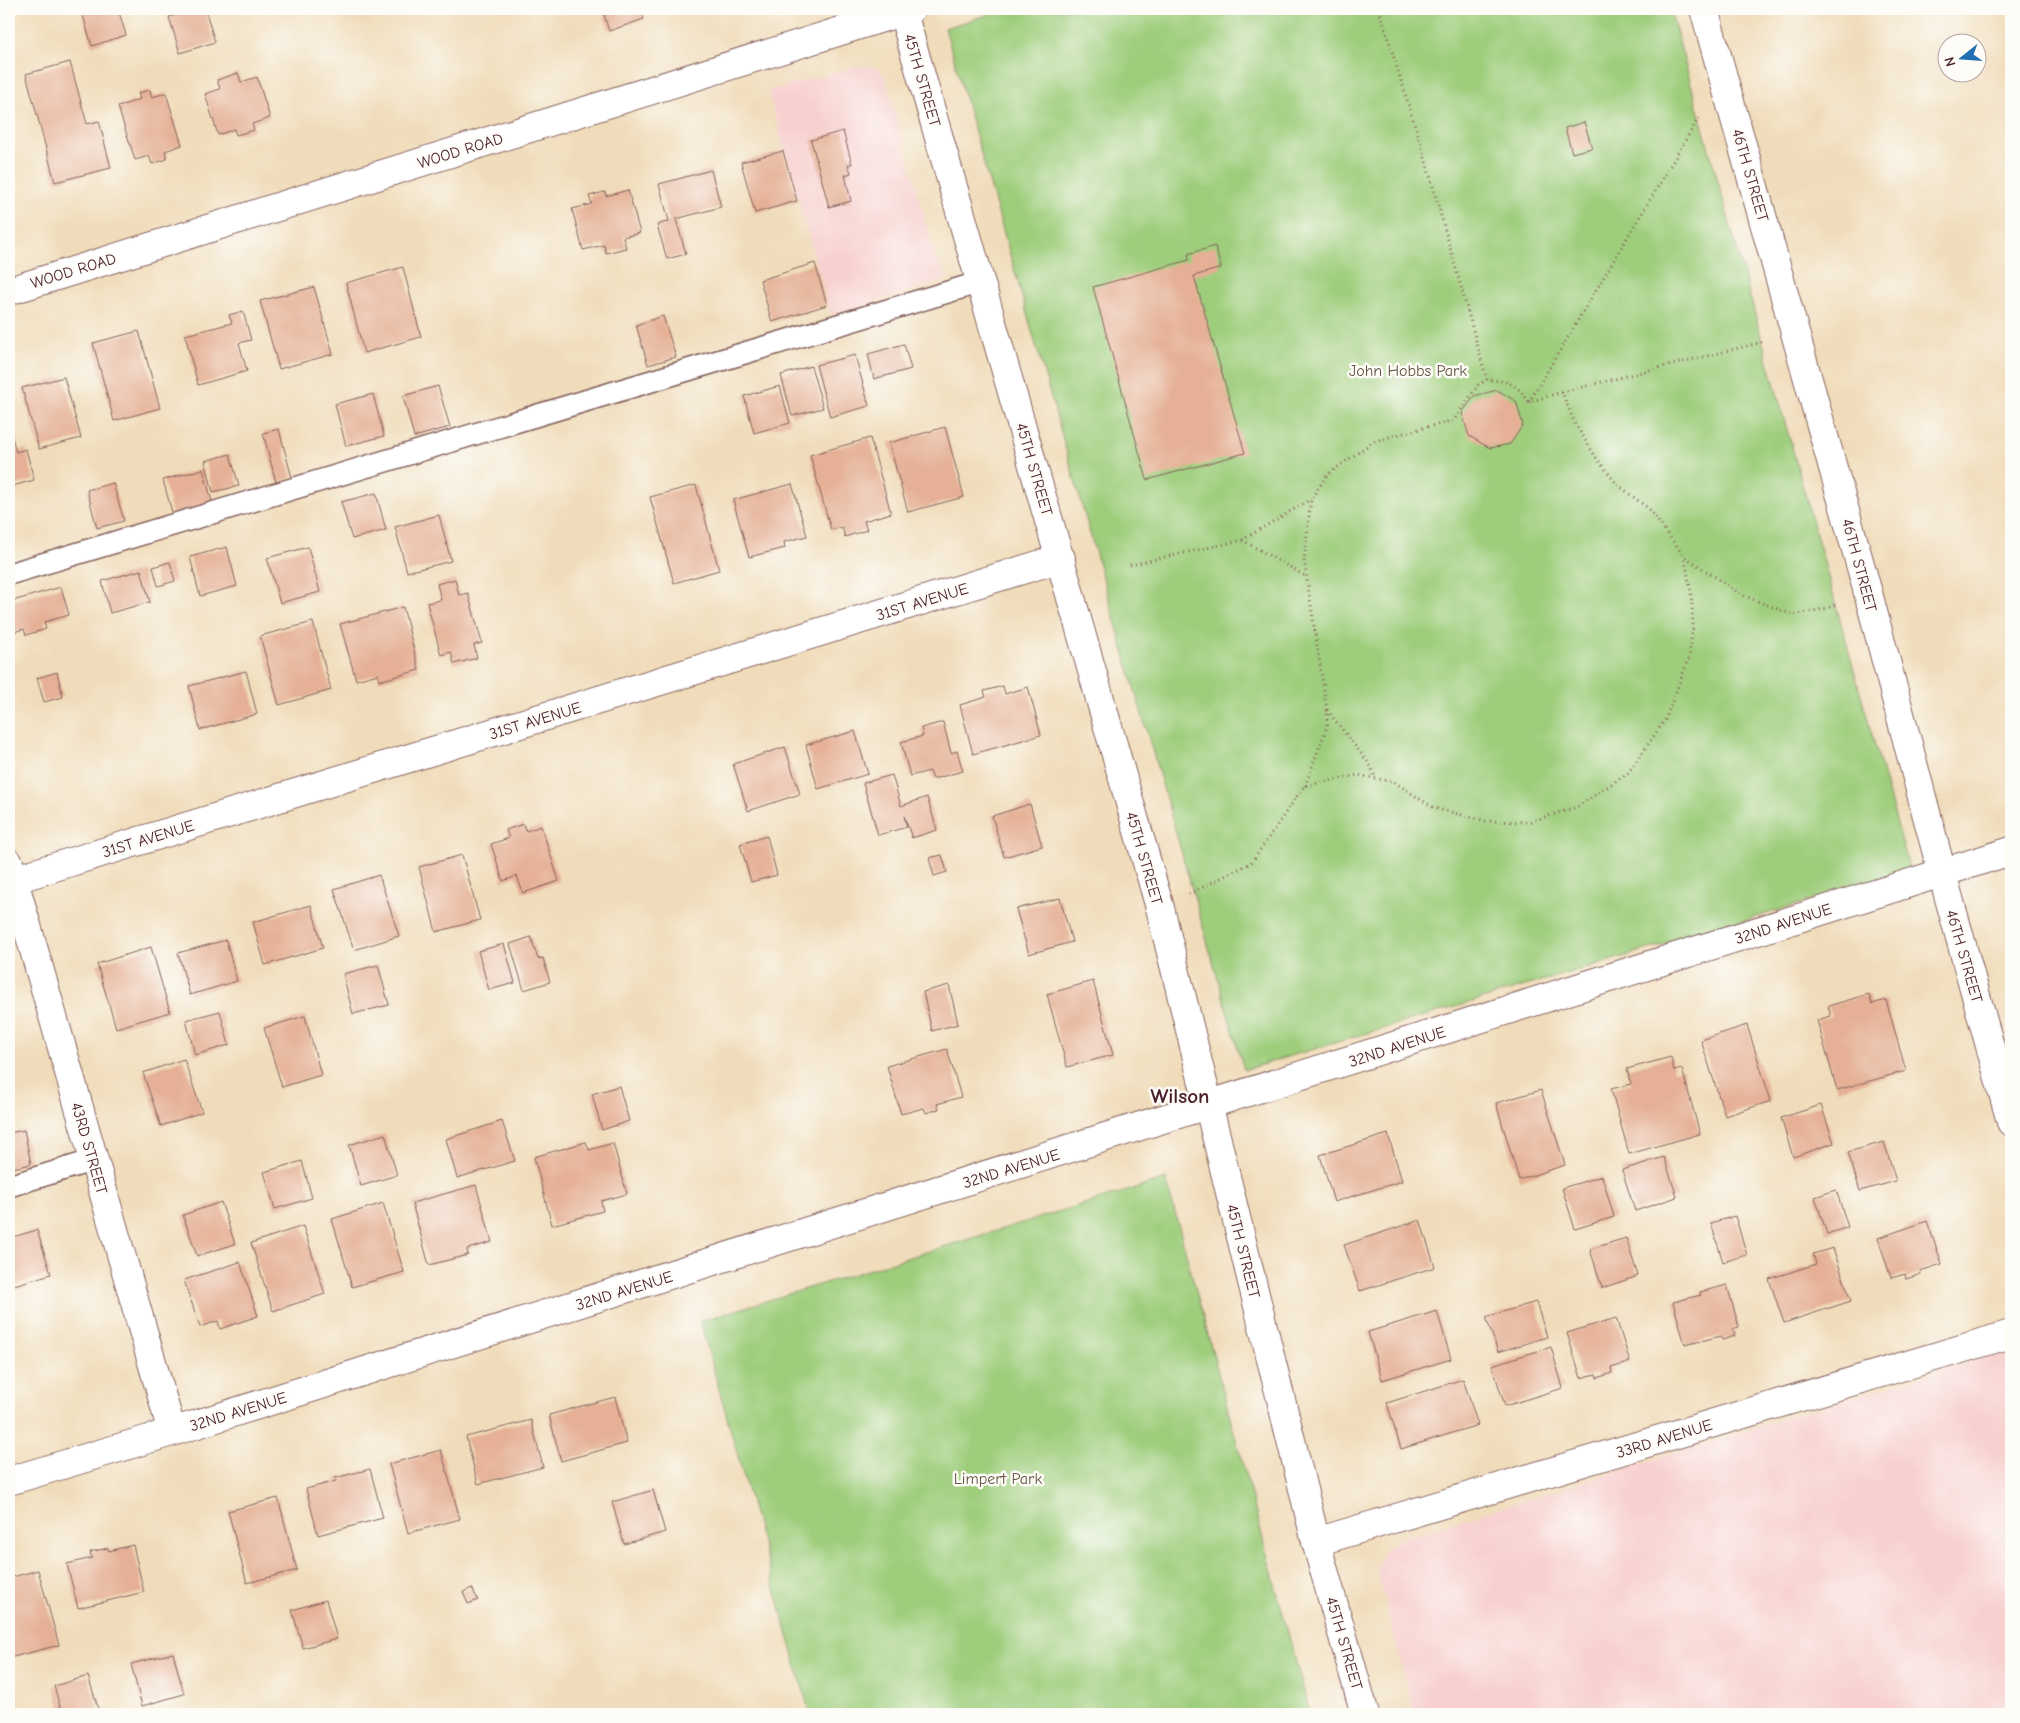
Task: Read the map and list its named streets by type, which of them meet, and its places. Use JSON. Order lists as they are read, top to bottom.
{
  "streets": {
    "street": [
      "45TH STREET",
      "WOOD ROAD",
      "46TH STREET",
      "31ST AVENUE",
      "32ND AVENUE",
      "43RD STREET",
      "33RD AVENUE"
    ]
  },
  "crossings": [
    ["45TH STREET", "WOOD ROAD"],
    ["45TH STREET", "31ST AVENUE"],
    ["45TH STREET", "32ND AVENUE"],
    ["45TH STREET", "33RD AVENUE"],
    ["46TH STREET", "32ND AVENUE"],
    ["31ST AVENUE", "43RD STREET"],
    ["32ND AVENUE", "43RD STREET"]
  ],
  "districts": ["Wilson"],
  "parks": ["John Hobbs Park", "Limpert Park"],
  "north": "left"
}
